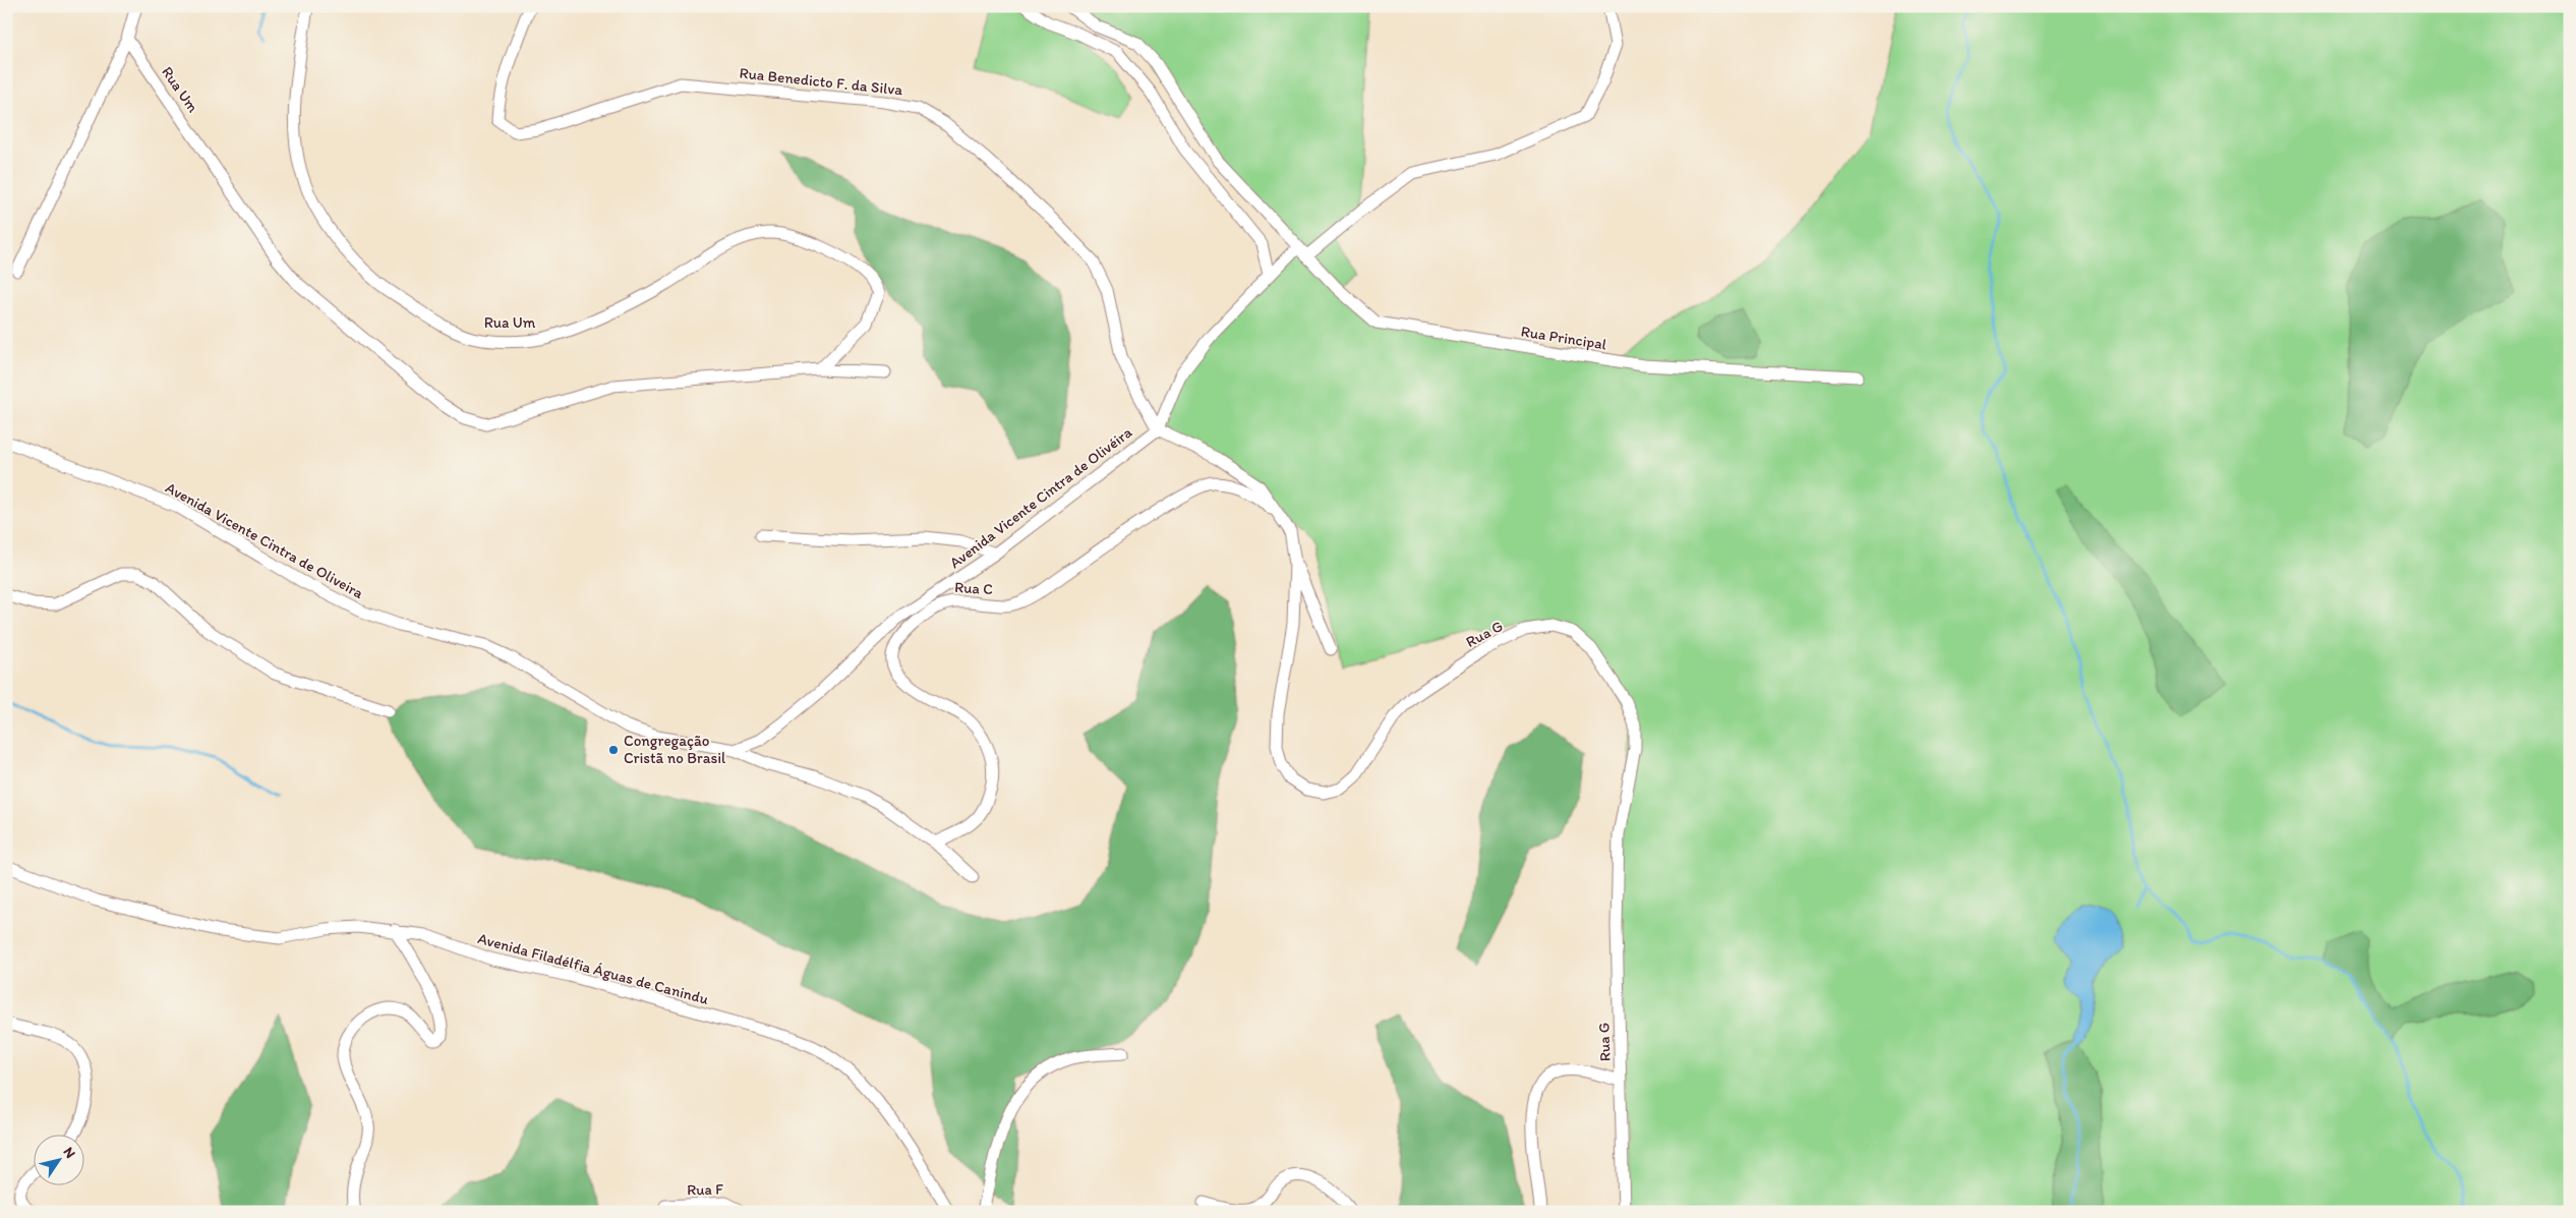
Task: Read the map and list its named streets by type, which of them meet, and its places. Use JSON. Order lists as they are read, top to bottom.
{
  "streets": {
    "street": [
      "Rua Benedicto F. da Silva",
      "Rua Um",
      "Rua Principal",
      "Avenida Vicente Cintra de Olivéira",
      "Avenida Vicente Cintra de Oliveira",
      "Rua C",
      "Rua G",
      "Avenida Filadélfia Águas de Canindu",
      "Rua F"
    ]
  },
  "crossings": [
    ["Rua Benedicto F. da Silva", "Avenida Vicente Cintra de Olivéira"],
    ["Rua Benedicto F. da Silva", "Rua G"],
    ["Avenida Vicente Cintra de Olivéira", "Avenida Vicente Cintra de Oliveira"],
    ["Avenida Vicente Cintra de Olivéira", "Rua G"],
    ["Avenida Vicente Cintra de Oliveira", "Rua C"],
    ["Rua C", "Rua G"]
  ],
  "places": ["Congregação Cristã no Brasil"],
  "north": "top right"
}
